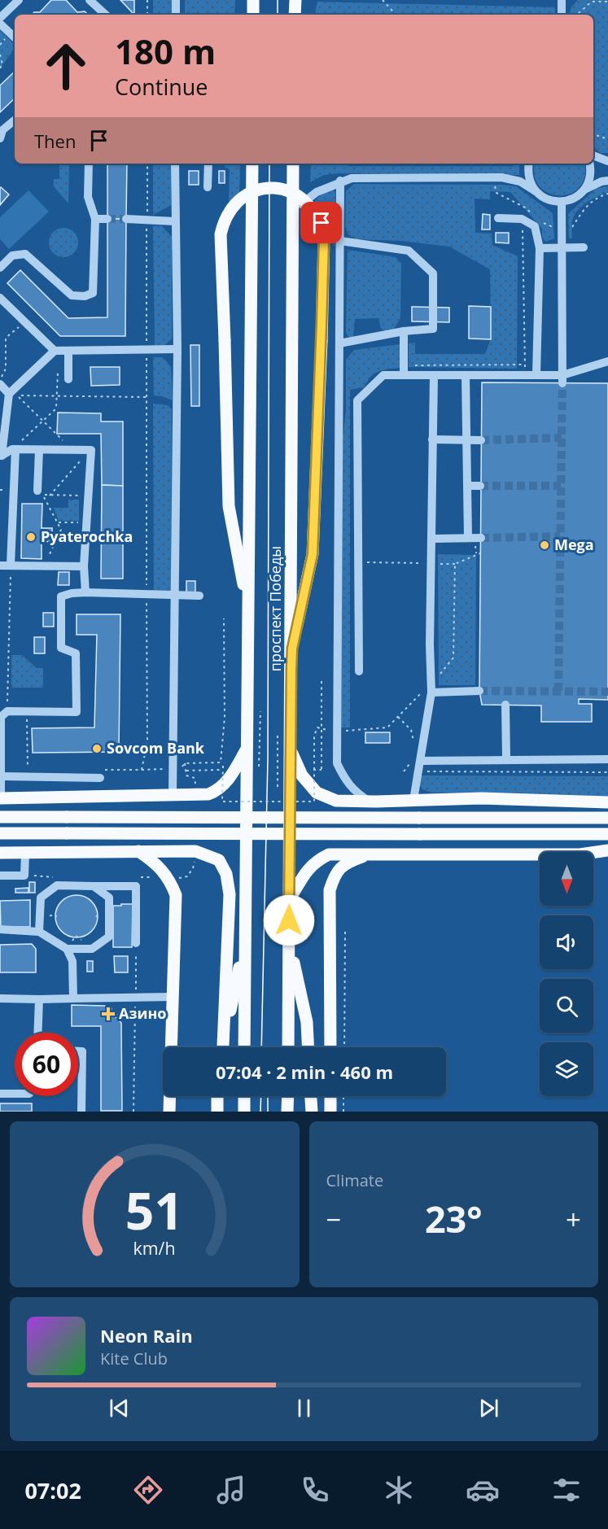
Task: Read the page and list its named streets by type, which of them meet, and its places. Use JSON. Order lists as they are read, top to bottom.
{
  "streets": {
    "main road": ["проспект Победы"]
  },
  "places": {
    "other": ["Pyaterochka", "Mega", "Sovcom Bank"],
    "health": ["Азино"]
  },
  "north": "bottom",
  "page": {
    "turn": ["180 m", "Continue"],
    "then": "Then",
    "limit": "60",
    "trip": "07:04 · 2 min · 460 m",
    "tile": "Climate",
    "heat": ["−", "23°", "+"],
    "song": ["Neon Rain", "Kite Club"],
    "tabs": "07:02",
    "gauge": ["51", "km/h"]
  }
}
